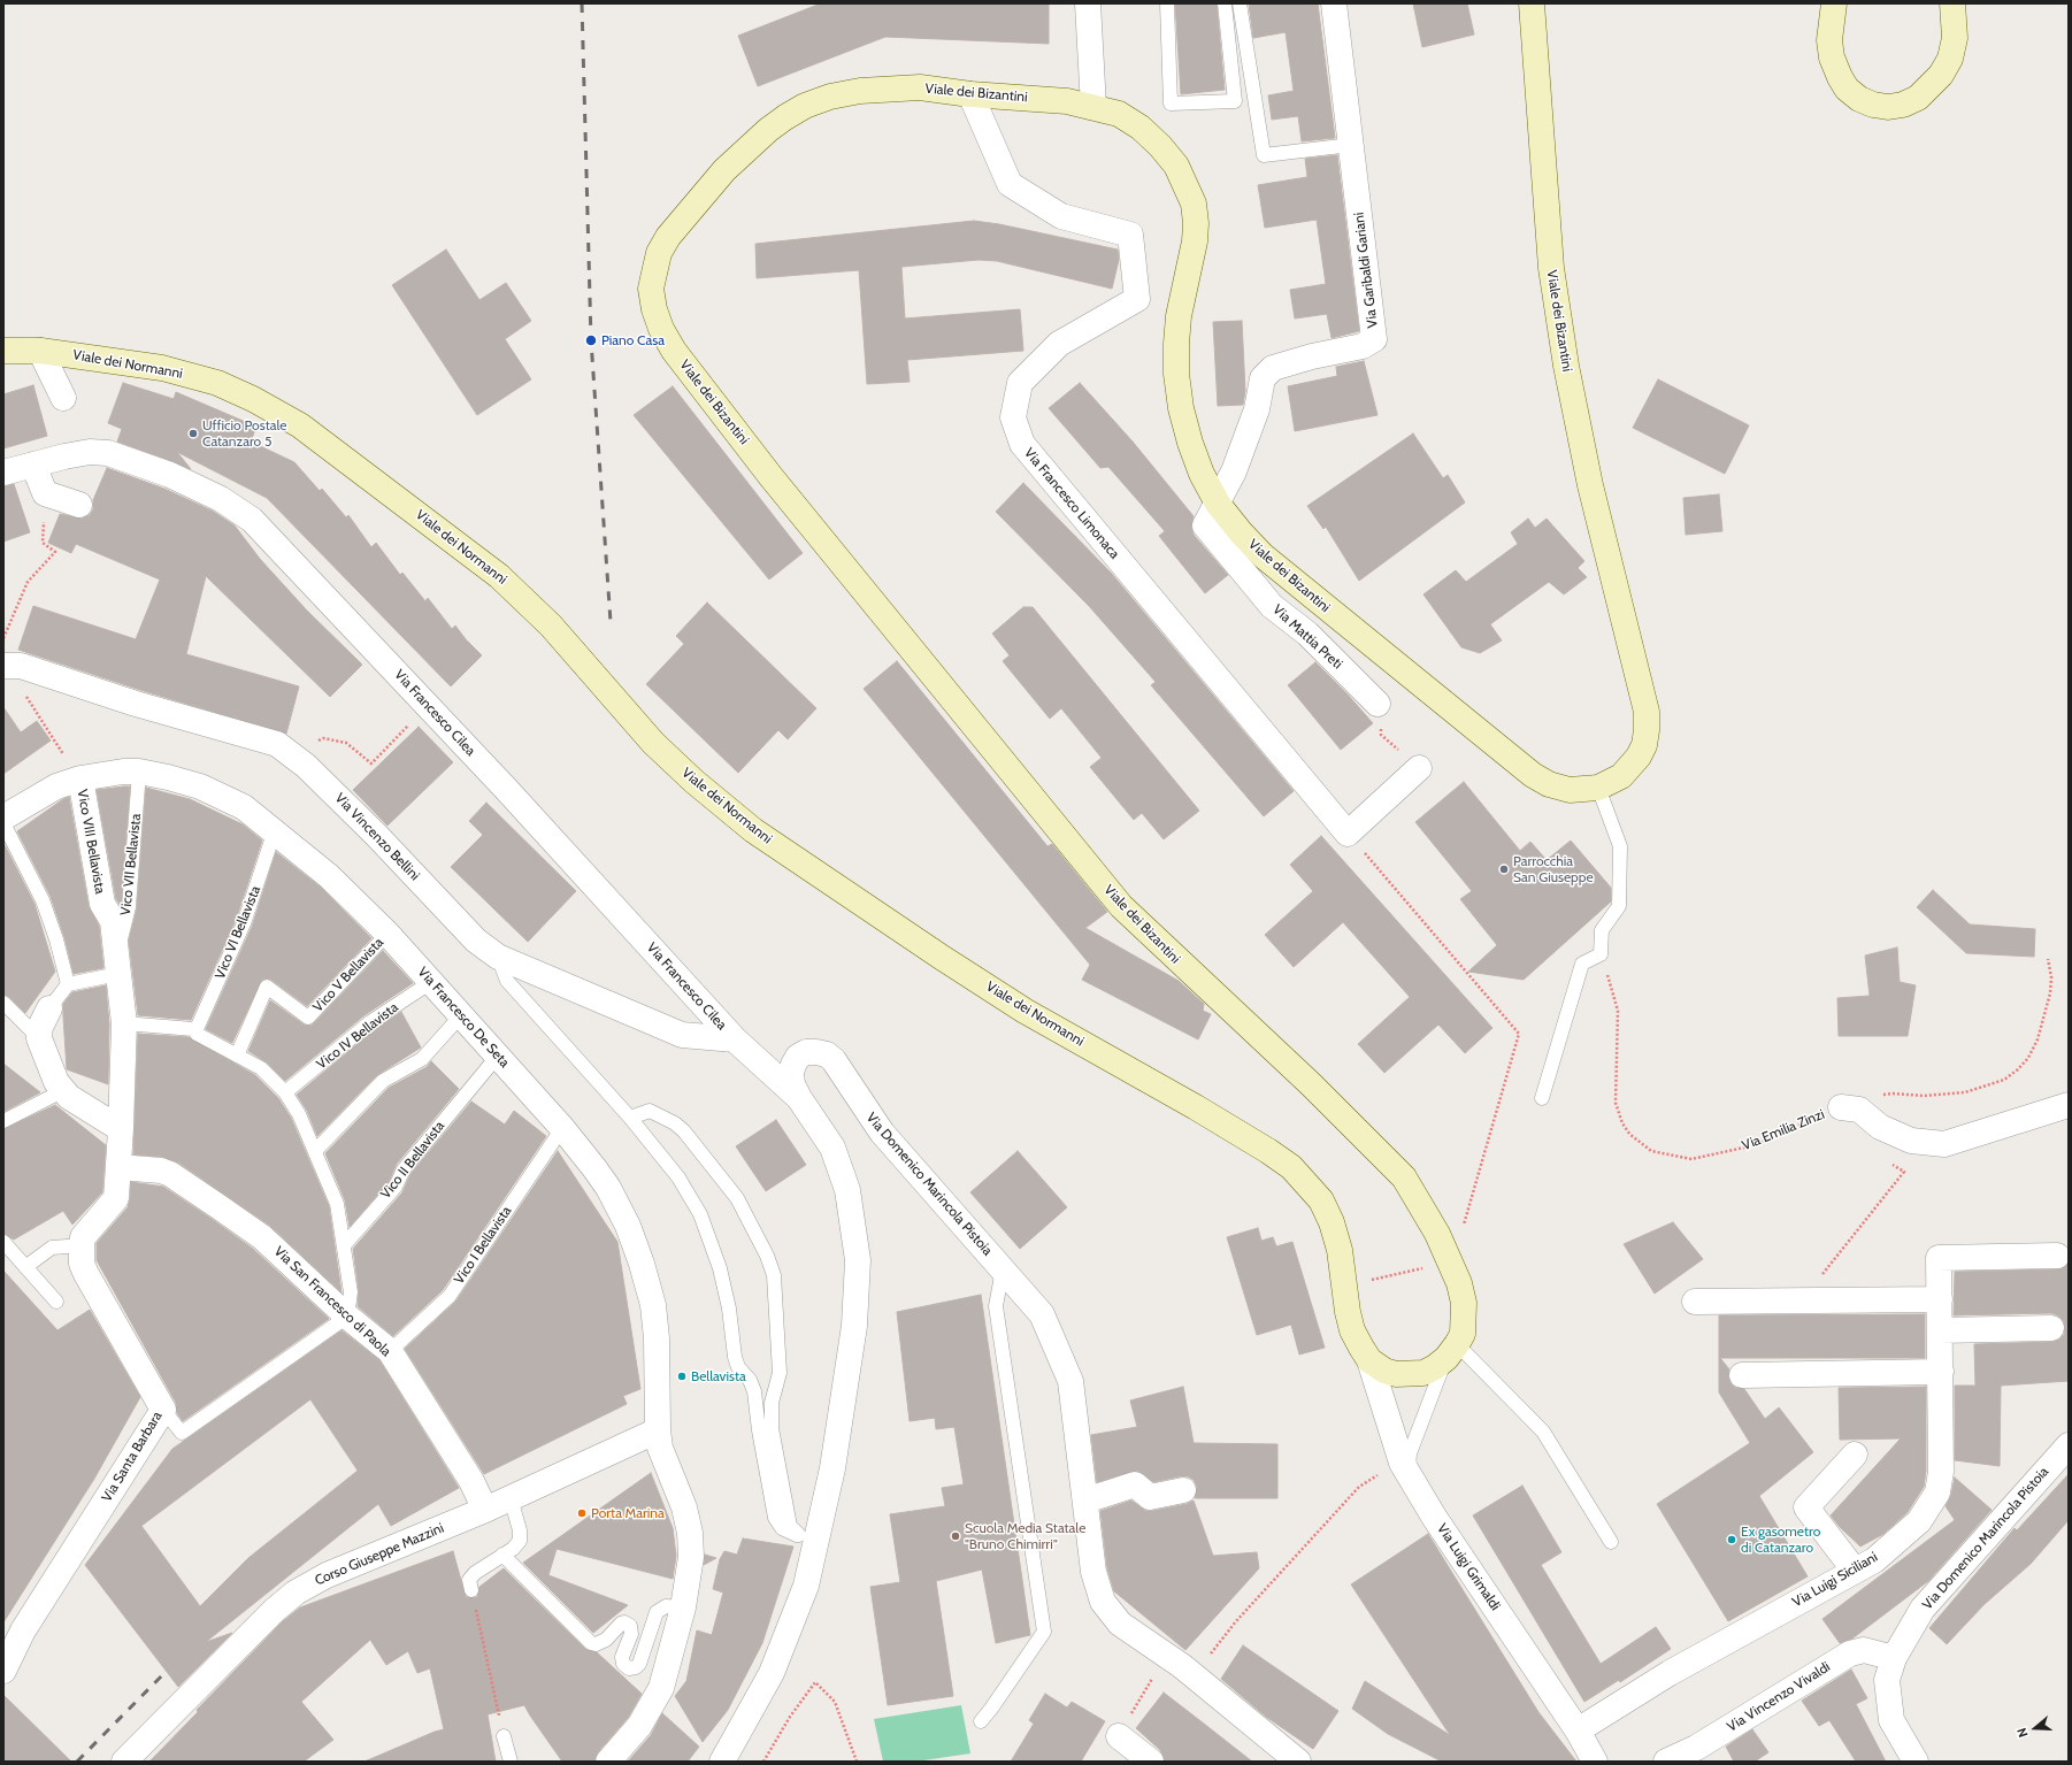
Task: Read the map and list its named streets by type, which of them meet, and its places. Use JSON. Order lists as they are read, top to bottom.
{
  "streets": {
    "street": [
      "Viale dei Bizantini",
      "Via Garibaldi Gariani",
      "Viale dei Normanni",
      "Via Francesco Limonaca",
      "Via Mattia Preti",
      "Via Francesco Cilea",
      "Via Vincenzo Bellini",
      "Vico VIII Bellavista",
      "Via Francesco De Seta",
      "Via Emilia Zinzi",
      "Via Domenico Marincola Pistoia",
      "Via San Francesco di Paola",
      "Via Santa Barbara",
      "Corso Giuseppe Mazzini",
      "Via Luigi Grimaldi",
      "Via Luigi Siciliani",
      "Via Vincenzo Vivaldi"
    ],
    "lane": [
      "Vico VII Bellavista",
      "Vico VI Bellavista",
      "Vico V Bellavista",
      "Vico IV Bellavista",
      "Vico II Bellavista",
      "Vico I Bellavista"
    ]
  },
  "crossings": [
    ["Viale dei Bizantini", "Via Garibaldi Gariani"],
    ["Viale dei Bizantini", "Via Francesco Limonaca"],
    ["Viale dei Bizantini", "Via Mattia Preti"],
    ["Via Garibaldi Gariani", "Via Mattia Preti"],
    ["Viale dei Normanni", "Via Luigi Grimaldi"],
    ["Via Francesco Cilea", "Via Vincenzo Bellini"],
    ["Via Francesco Cilea", "Via Domenico Marincola Pistoia"],
    ["Vico VIII Bellavista", "Vico VII Bellavista"],
    ["Vico VIII Bellavista", "Via Francesco De Seta"],
    ["Vico VIII Bellavista", "Via San Francesco di Paola"],
    ["Vico VII Bellavista", "Via Francesco De Seta"],
    ["Vico VI Bellavista", "Via Francesco De Seta"],
    ["Vico V Bellavista", "Via Francesco De Seta"],
    ["Via Francesco De Seta", "Vico IV Bellavista"],
    ["Via Francesco De Seta", "Vico II Bellavista"],
    ["Via Francesco De Seta", "Vico I Bellavista"],
    ["Via Francesco De Seta", "Corso Giuseppe Mazzini"],
    ["Via Domenico Marincola Pistoia", "Via Vincenzo Vivaldi"],
    ["Vico I Bellavista", "Via San Francesco di Paola"],
    ["Via San Francesco di Paola", "Corso Giuseppe Mazzini"],
    ["Via Luigi Grimaldi", "Via Luigi Siciliani"]
  ],
  "places": [
    "Piano Casa",
    "Ufficio Postale Catanzaro 5",
    "Parrocchia San Giuseppe",
    "Bellavista",
    "Porta Marina",
    "Scuola Media Statale \"Bruno Chimirri\"",
    "Ex gasometro di Catanzaro"
  ],
  "north": "left"
}
